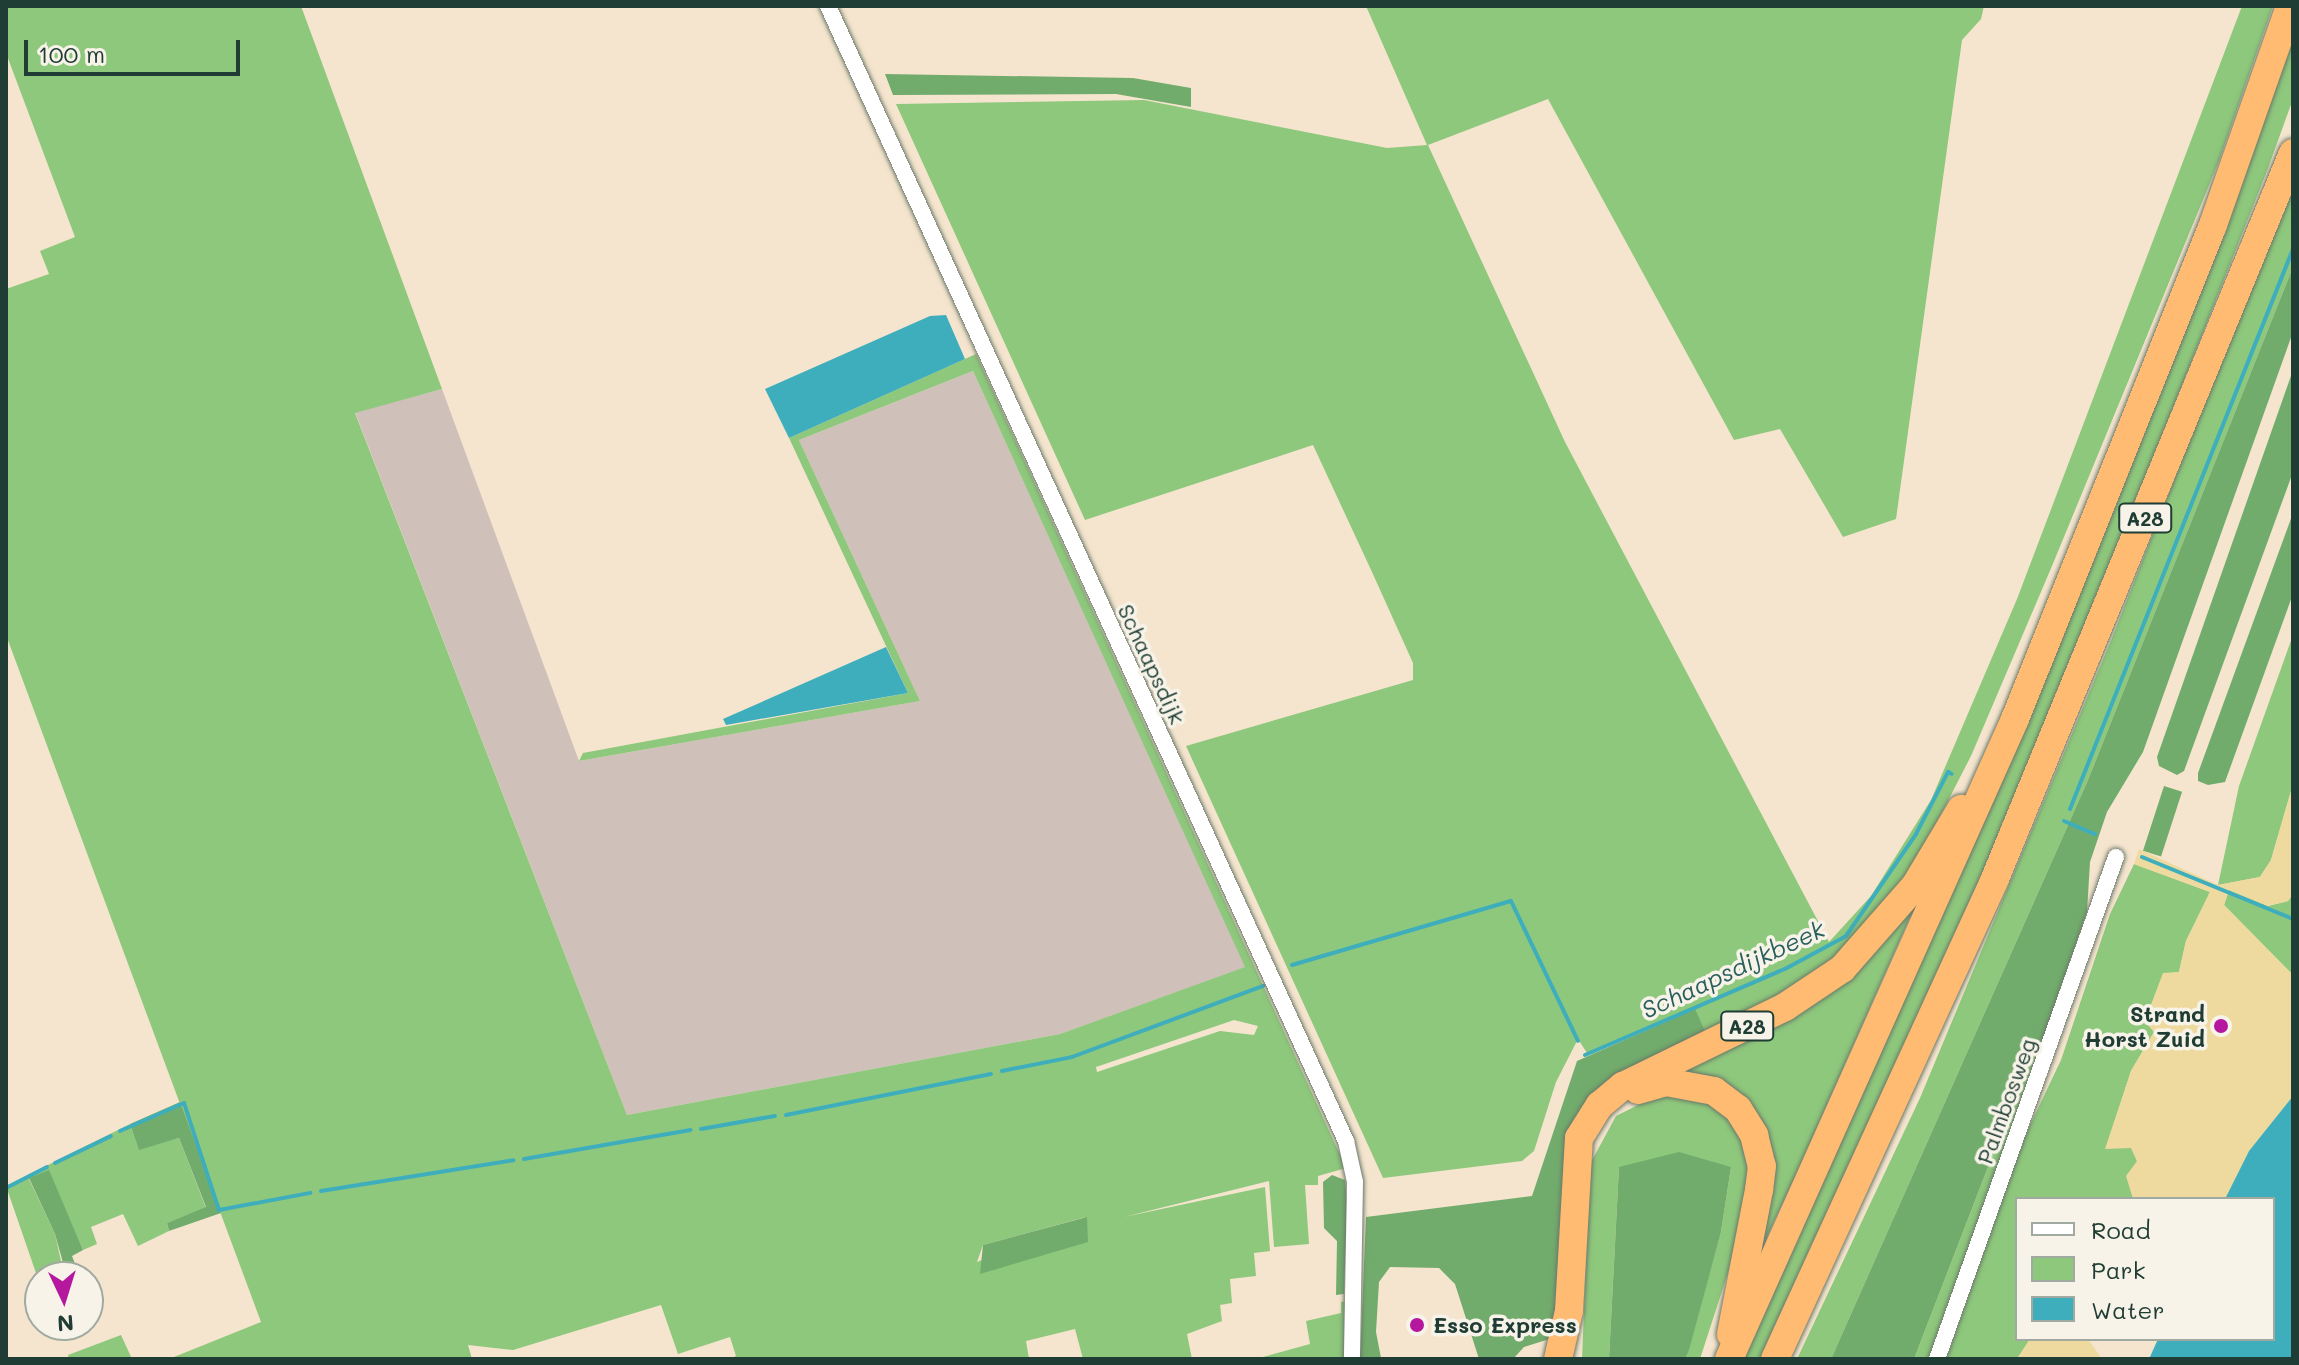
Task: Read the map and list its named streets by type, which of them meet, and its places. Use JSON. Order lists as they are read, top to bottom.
{
  "streets": {
    "highway": ["A28"],
    "street": ["Schaapsdijk", "Palmbosweg"]
  },
  "water": ["Schaapsdijkbeek"],
  "places": ["Strand Horst Zuid", "Esso Express"],
  "legend": ["Road", "Park", "Water"],
  "scale_bar": "100 m",
  "north": "bottom"
}
